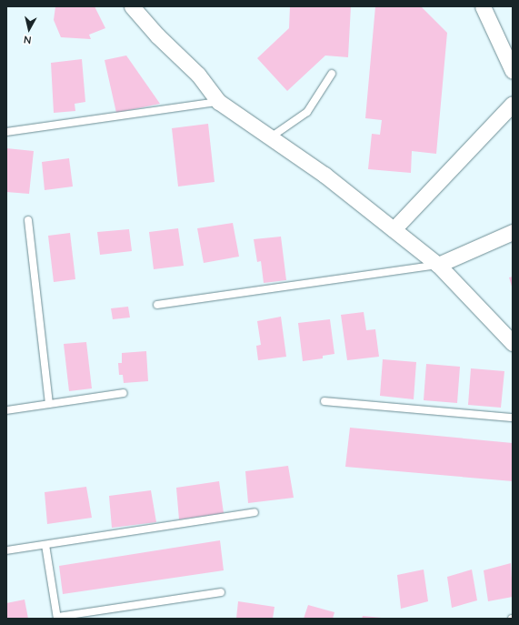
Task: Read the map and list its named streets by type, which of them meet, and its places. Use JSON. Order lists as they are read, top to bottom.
{
  "north": "bottom"
}
